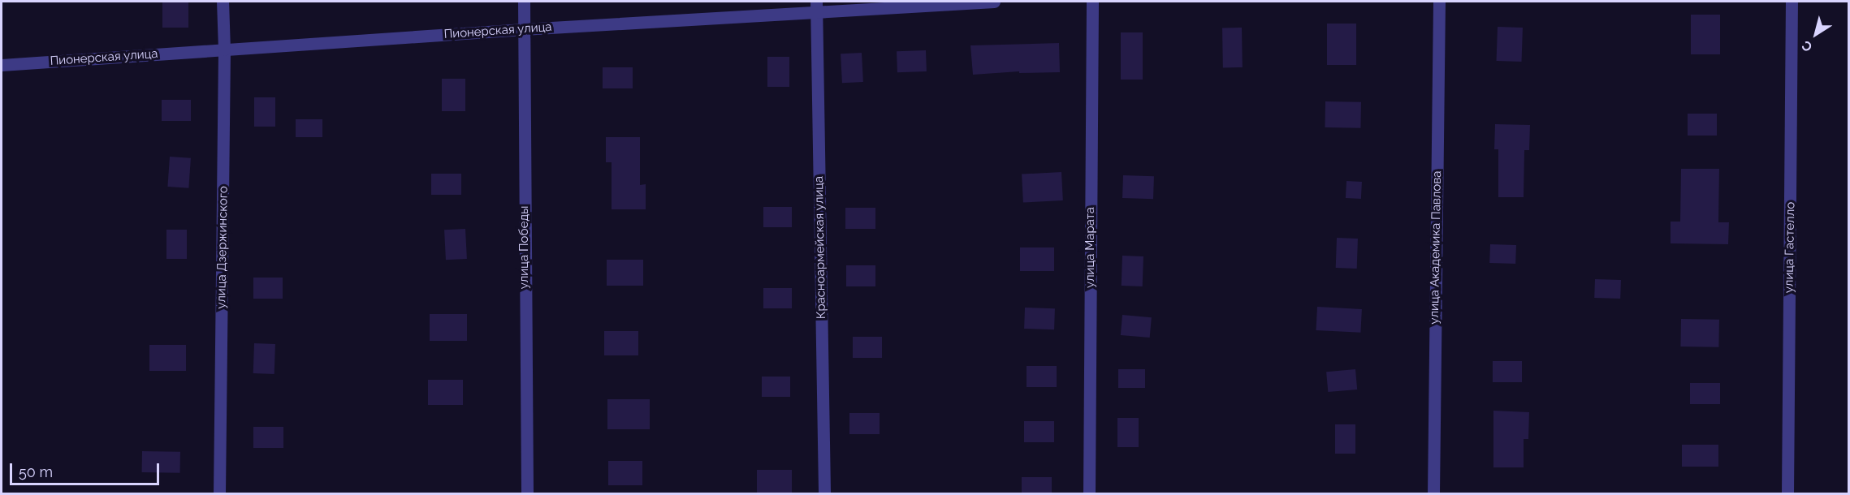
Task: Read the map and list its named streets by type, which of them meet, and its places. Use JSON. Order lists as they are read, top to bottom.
{
  "streets": {
    "street": [
      "Пионерская улица",
      "улица Дзержинского",
      "улица Победы",
      "Красноармейская улица",
      "улица Марата",
      "улица Академика Павлова",
      "улица Гастелло"
    ]
  },
  "crossings": [
    ["Пионерская улица", "улица Дзержинского"],
    ["Пионерская улица", "улица Победы"],
    ["Пионерская улица", "Красноармейская улица"]
  ],
  "scale_bar": "50 m",
  "north": "bottom left"
}
